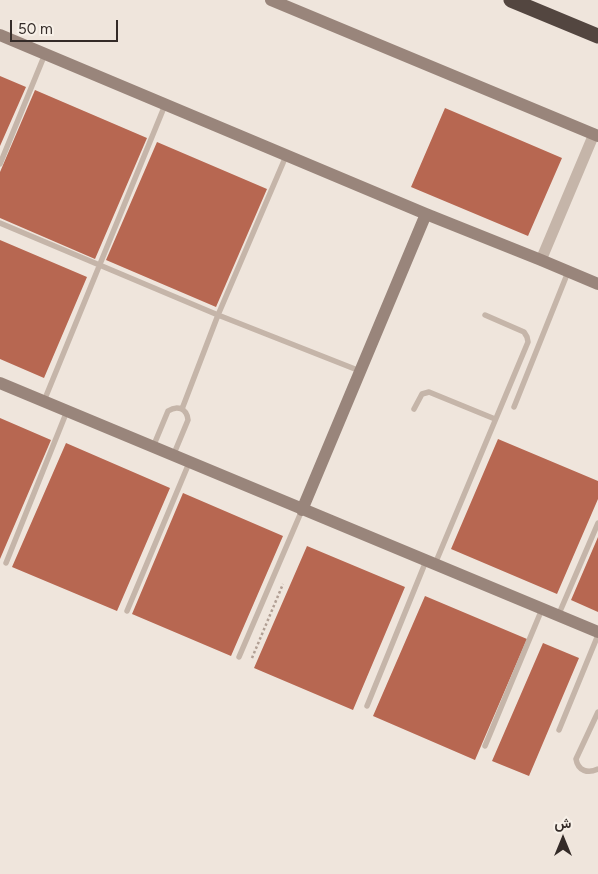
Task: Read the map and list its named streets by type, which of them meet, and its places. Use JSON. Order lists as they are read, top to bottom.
{
  "scale_bar": "50 m",
  "north": "top"
}
